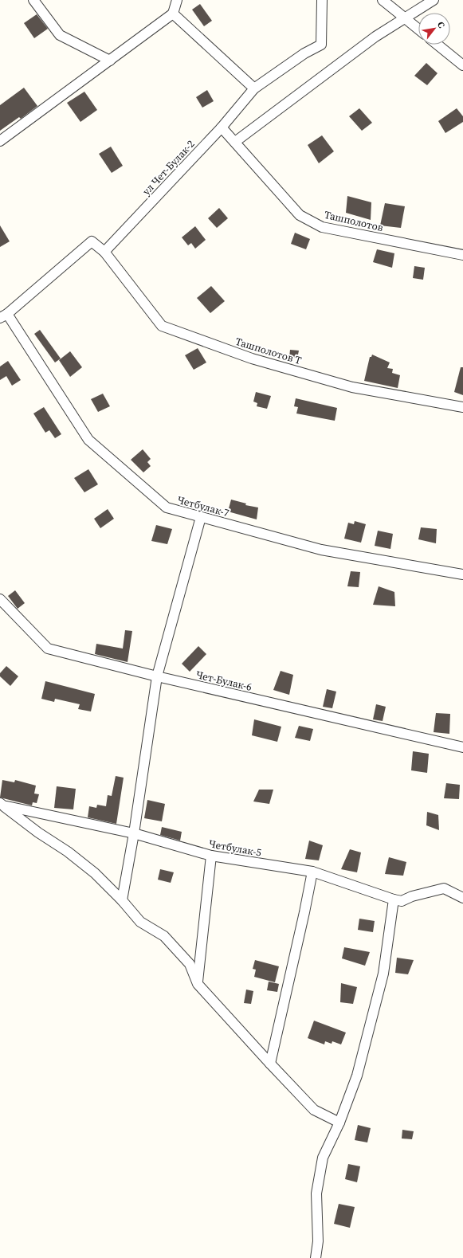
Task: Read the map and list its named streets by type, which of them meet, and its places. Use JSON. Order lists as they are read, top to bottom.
{
  "streets": {
    "street": [
      "ул Чет-Булак-2",
      "Ташполотов",
      "Ташполотов Т",
      "Четбулак-7",
      "Чет-Булак-6",
      "Четбулак-5"
    ]
  },
  "crossings": [
    ["ул Чет-Булак-2", "Ташполотов"],
    ["ул Чет-Булак-2", "Ташполотов Т"]
  ],
  "north": "top right"
}
